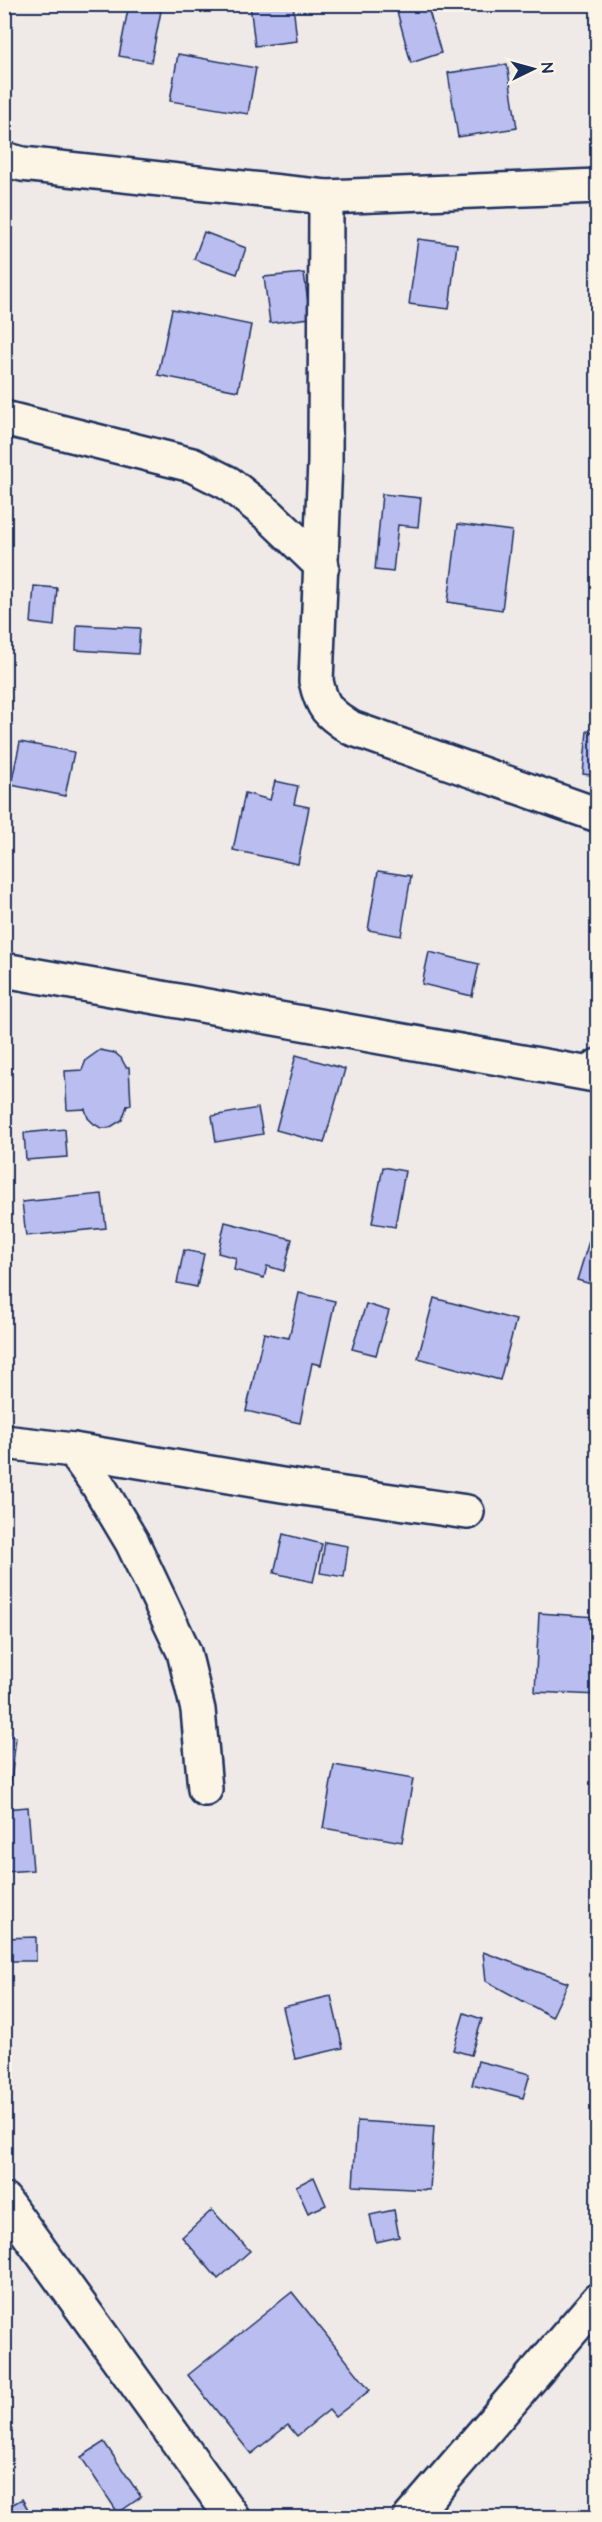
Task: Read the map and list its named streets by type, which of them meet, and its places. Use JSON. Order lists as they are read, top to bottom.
{
  "north": "right"
}
